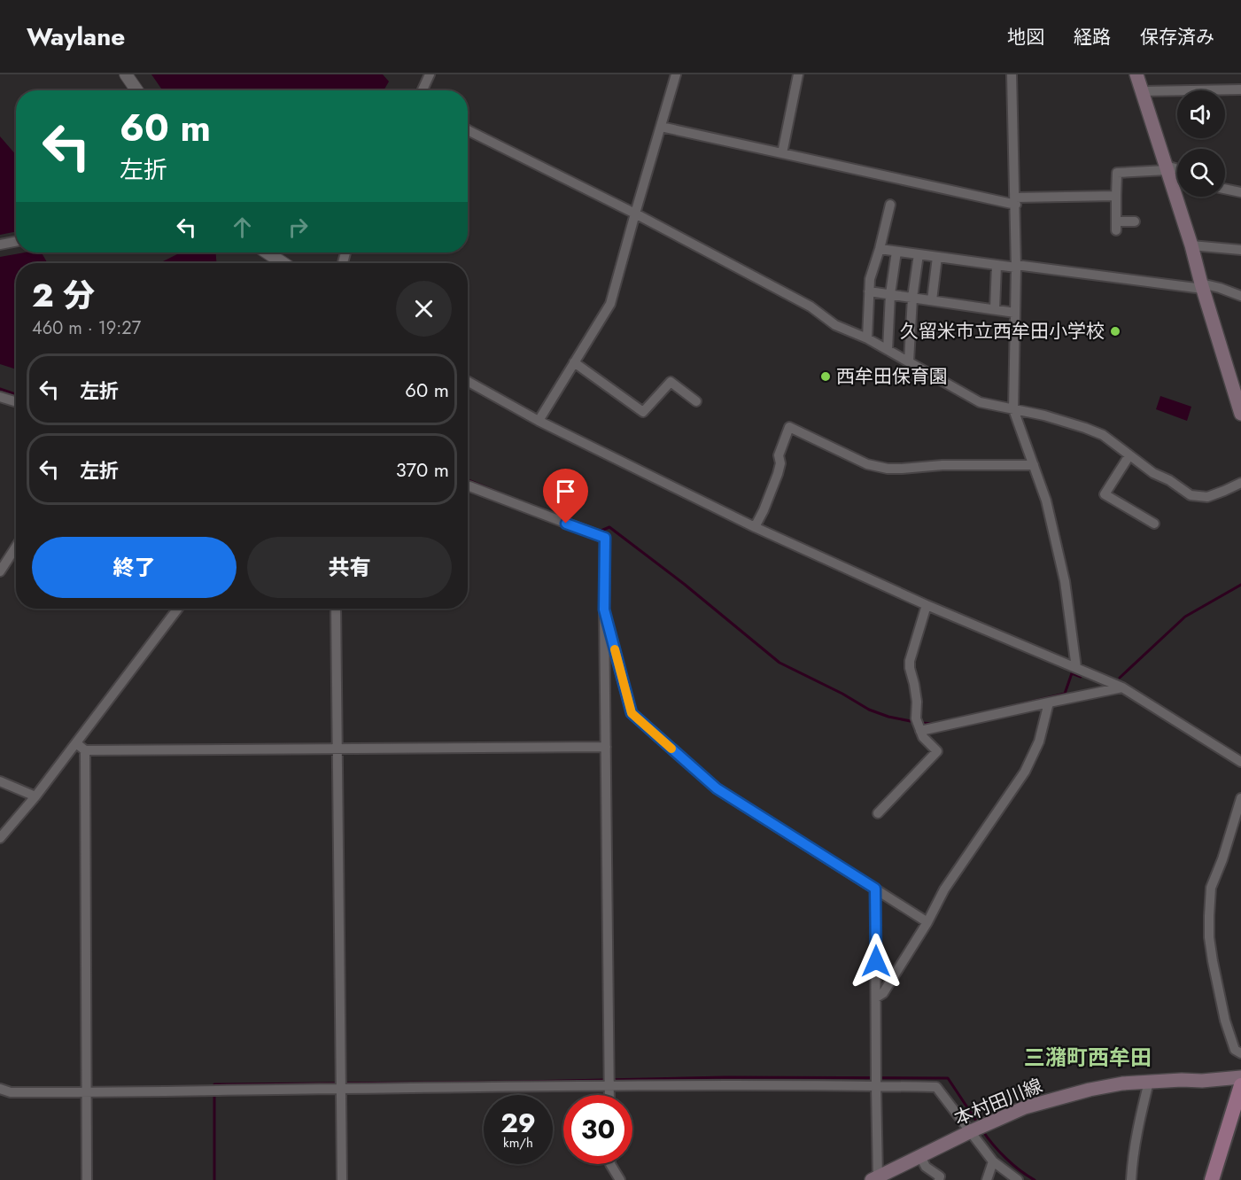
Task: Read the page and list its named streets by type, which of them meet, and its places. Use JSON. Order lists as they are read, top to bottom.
{
  "streets": {
    "main road": ["本村田川線"]
  },
  "districts": ["三潴町西牟田"],
  "places": ["久留米市立西牟田小学校", "西牟田保育園"],
  "page": {
    "header": "Waylane",
    "nav": ["地図", "経路", "保存済み"],
    "turn": ["60 m", "左折"],
    "heading": ["2 分", "460 m · 19:27"],
    "list": [
      {
        "name": "左折",
        "value": "60 m"
      },
      {
        "name": "左折",
        "value": "370 m"
      }
    ],
    "buttons": ["終了", "共有"],
    "speed": "29 km/h",
    "limit": "30"
  }
}
